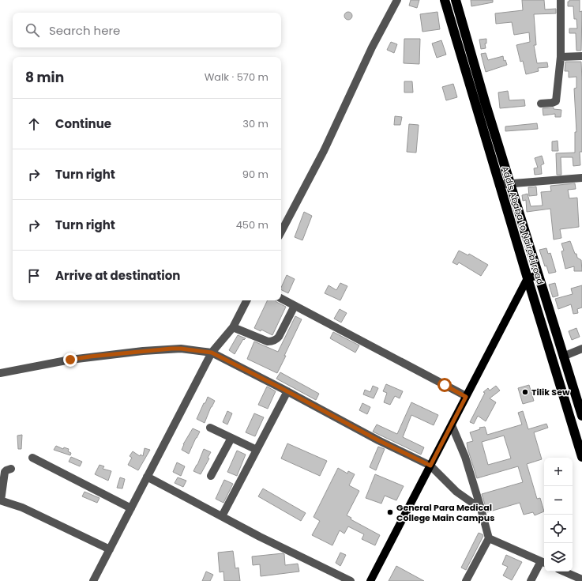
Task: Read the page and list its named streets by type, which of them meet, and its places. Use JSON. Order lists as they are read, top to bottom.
{
  "streets": {
    "highway": ["Addis Ababa to Nairobi road"]
  },
  "places": ["Tilik Sew", "General Para Medical College Main Campus"],
  "page": {
    "search": "Search here",
    "heading": ["8 min", "Walk · 570 m"],
    "list": [
      ["Continue", "30 m"],
      ["Turn right", "90 m"],
      ["Turn right", "450 m"],
      "Arrive at destination"
    ],
    "map_buttons": ["+", "−"]
  }
}
